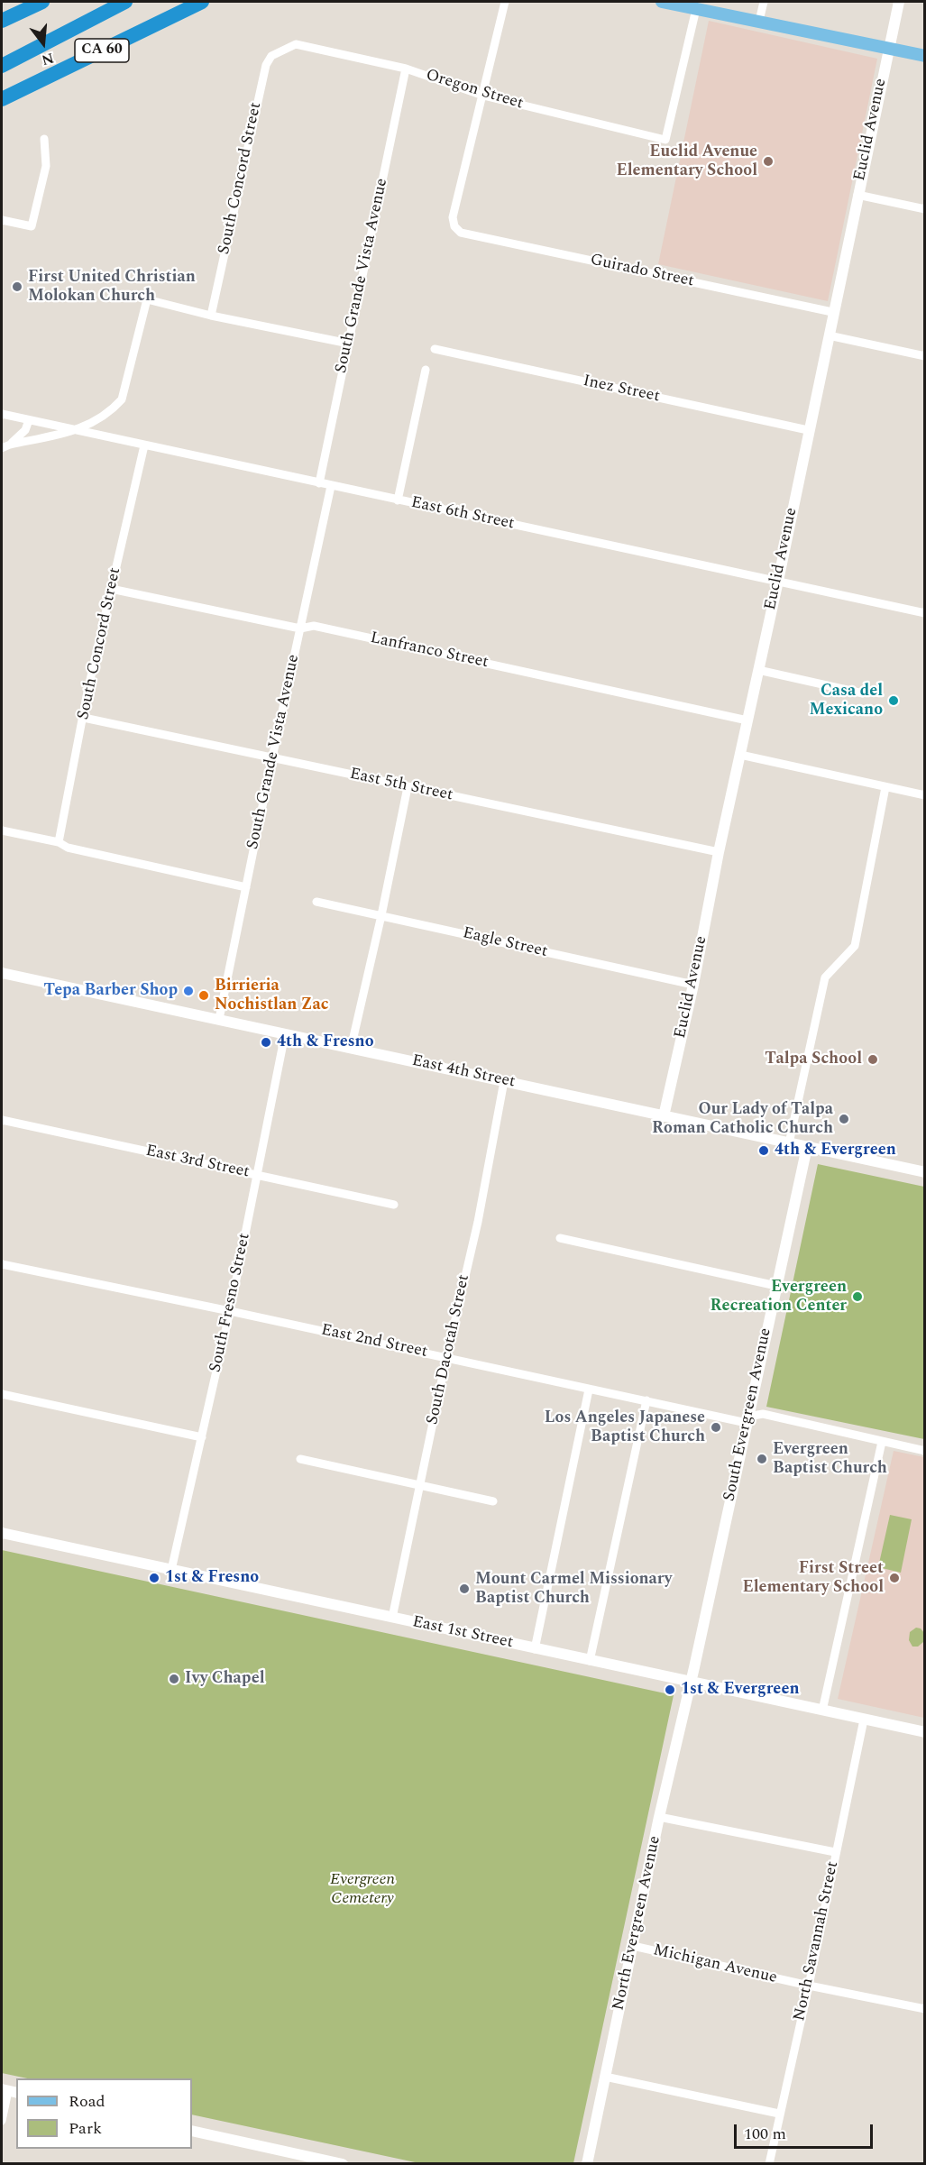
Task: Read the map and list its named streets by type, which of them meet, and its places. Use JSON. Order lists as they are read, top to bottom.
{
  "streets": {
    "highway": ["CA 60"],
    "street": [
      "Oregon Street",
      "Euclid Avenue",
      "South Concord Street",
      "Guirado Street",
      "South Grande Vista Avenue",
      "Inez Street",
      "East 6th Street",
      "Lanfranco Street",
      "East 5th Street",
      "Eagle Street",
      "East 4th Street",
      "East 3rd Street",
      "South Fresno Street",
      "East 2nd Street",
      "South Dacotah Street",
      "South Evergreen Avenue",
      "East 1st Street",
      "North Evergreen Avenue",
      "North Savannah Street",
      "Michigan Avenue"
    ]
  },
  "crossings": [
    ["Oregon Street", "South Concord Street"],
    ["Oregon Street", "Guirado Street"],
    ["Oregon Street", "South Grande Vista Avenue"],
    ["Euclid Avenue", "Guirado Street"],
    ["Euclid Avenue", "Inez Street"],
    ["Euclid Avenue", "East 6th Street"],
    ["Euclid Avenue", "Lanfranco Street"],
    ["Euclid Avenue", "East 5th Street"],
    ["Euclid Avenue", "Eagle Street"],
    ["Euclid Avenue", "East 4th Street"],
    ["South Concord Street", "East 6th Street"],
    ["South Concord Street", "Lanfranco Street"],
    ["South Concord Street", "East 5th Street"],
    ["South Grande Vista Avenue", "East 6th Street"],
    ["South Grande Vista Avenue", "Lanfranco Street"],
    ["South Grande Vista Avenue", "East 5th Street"],
    ["South Grande Vista Avenue", "East 4th Street"],
    ["East 4th Street", "South Fresno Street"],
    ["East 4th Street", "South Dacotah Street"],
    ["East 4th Street", "South Evergreen Avenue"],
    ["East 3rd Street", "South Fresno Street"],
    ["South Fresno Street", "East 2nd Street"],
    ["South Fresno Street", "East 1st Street"],
    ["East 2nd Street", "South Dacotah Street"],
    ["East 2nd Street", "South Evergreen Avenue"],
    ["South Dacotah Street", "East 1st Street"],
    ["South Evergreen Avenue", "East 1st Street"],
    ["South Evergreen Avenue", "North Evergreen Avenue"],
    ["East 1st Street", "North Evergreen Avenue"],
    ["East 1st Street", "North Savannah Street"],
    ["North Evergreen Avenue", "Michigan Avenue"],
    ["North Savannah Street", "Michigan Avenue"]
  ],
  "parks": ["Evergreen Cemetery"],
  "places": [
    "Euclid Avenue Elementary School",
    "First United Christian Molokan Church",
    "Casa del Mexicano",
    "Tepa Barber Shop",
    "Birrieria Nochistlan Zac",
    "4th & Fresno",
    "Talpa School",
    "Our Lady of Talpa Roman Catholic Church",
    "4th & Evergreen",
    "Evergreen Recreation Center",
    "Los Angeles Japanese Baptist Church",
    "Evergreen Baptist Church",
    "1st & Fresno",
    "First Street Elementary School",
    "Mount Carmel Missionary Baptist Church",
    "Ivy Chapel",
    "1st & Evergreen"
  ],
  "legend": ["Road", "Park"],
  "scale_bar": "100 m",
  "north": "bottom"
}
